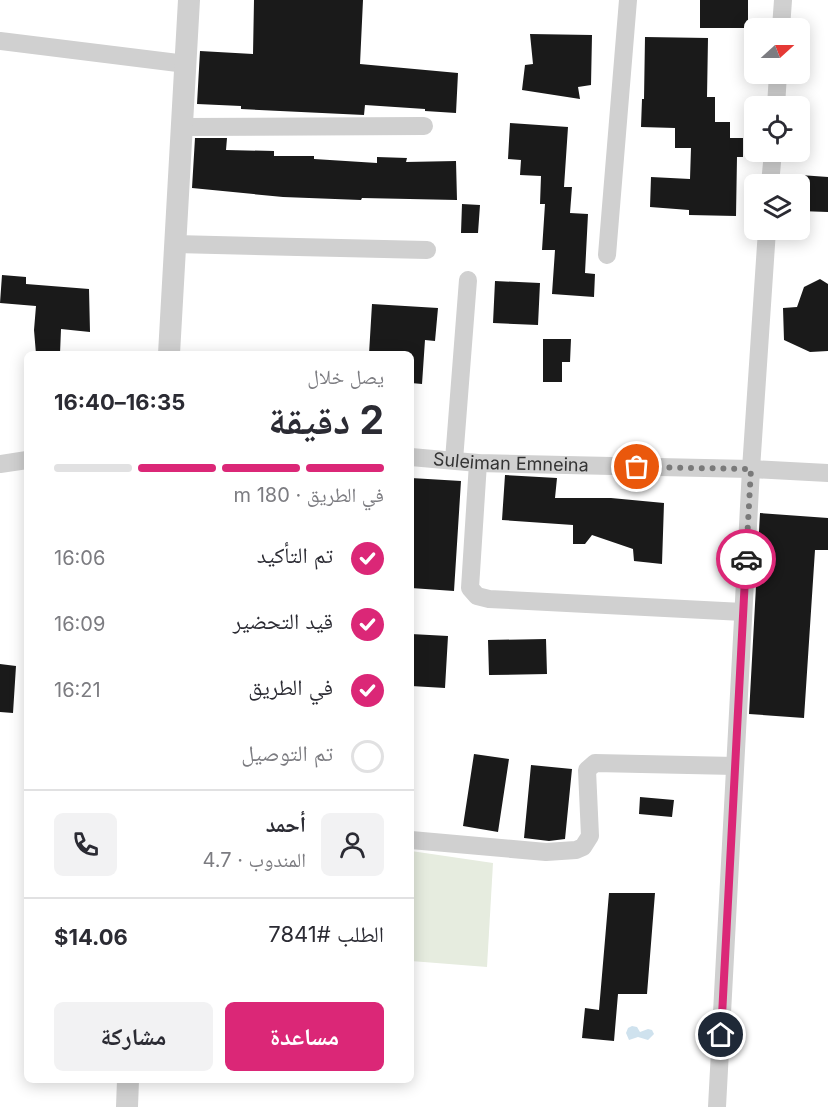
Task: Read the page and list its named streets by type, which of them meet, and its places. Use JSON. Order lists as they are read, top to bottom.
{
  "streets": {
    "street": ["Suleiman Emneina"]
  },
  "north": "right",
  "page": {
    "heading": ["2 دقيقة", "يصل خلال", "16:35–16:40"],
    "panel": [
      "أحمد",
      "المندوب · 4.7",
      "الطلب #7841",
      "$14.06"
    ],
    "bar": "في الطريق · 180 m",
    "list": [
      ["تم التأكيد", "16:06"],
      ["قيد التحضير", "16:09"],
      ["في الطريق", "16:21"],
      "تم التوصيل"
    ],
    "buttons": ["مساعدة", "مشاركة"]
  }
}
